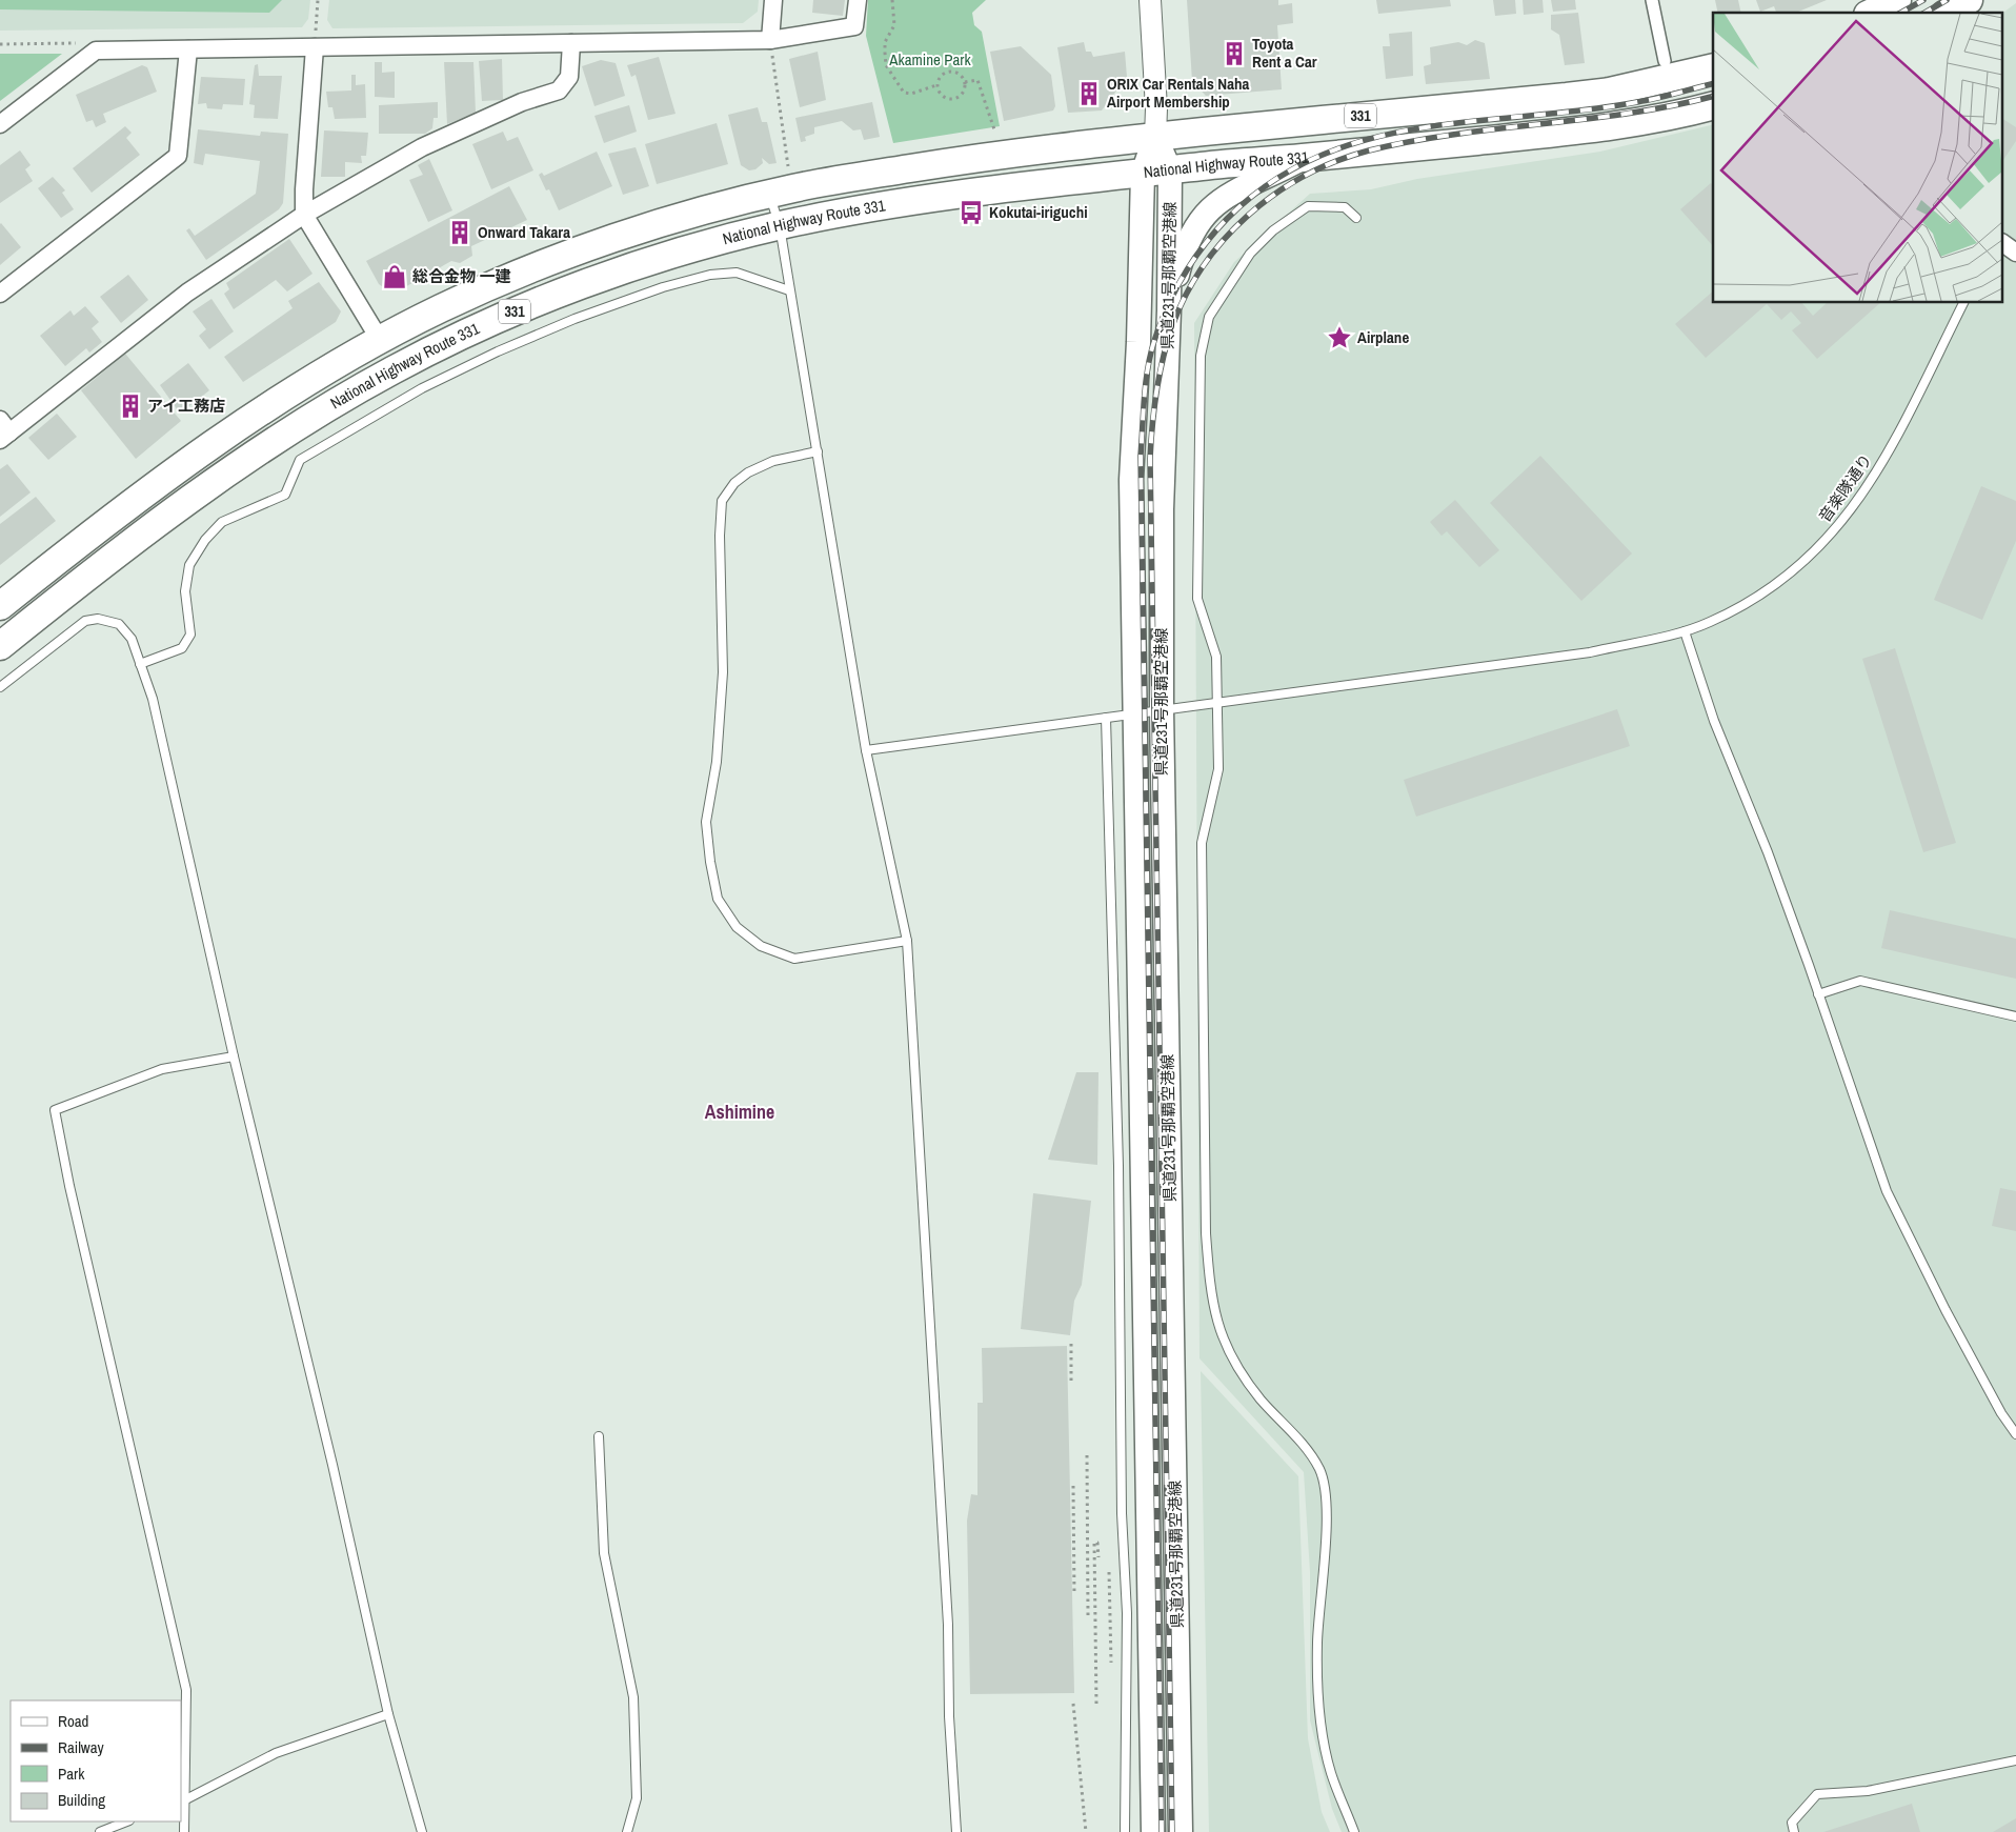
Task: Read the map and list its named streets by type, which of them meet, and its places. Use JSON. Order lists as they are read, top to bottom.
{
  "streets": {
    "highway": ["331", "National Highway Route 331"],
    "main road": ["県道231号那覇空港線"],
    "lane": ["音楽隊通り"]
  },
  "crossings": [
    ["National Highway Route 331", "県道231号那覇空港線"],
    ["県道231号那覇空港線", "音楽隊通り"]
  ],
  "districts": ["Ashimine"],
  "parks": ["Akamine Park"],
  "places": {
    "building": [
      "Toyota Rent a Car",
      "ORIX Car Rentals Naha Airport Membership",
      "Onward Takara",
      "アイ工務店"
    ],
    "bus stop": ["Kokutai-iriguchi"],
    "shop": ["総合金物 一建"],
    "place": ["Airplane"]
  },
  "legend": [
    "Road",
    "Railway",
    "Park",
    "Building"
  ]
}
